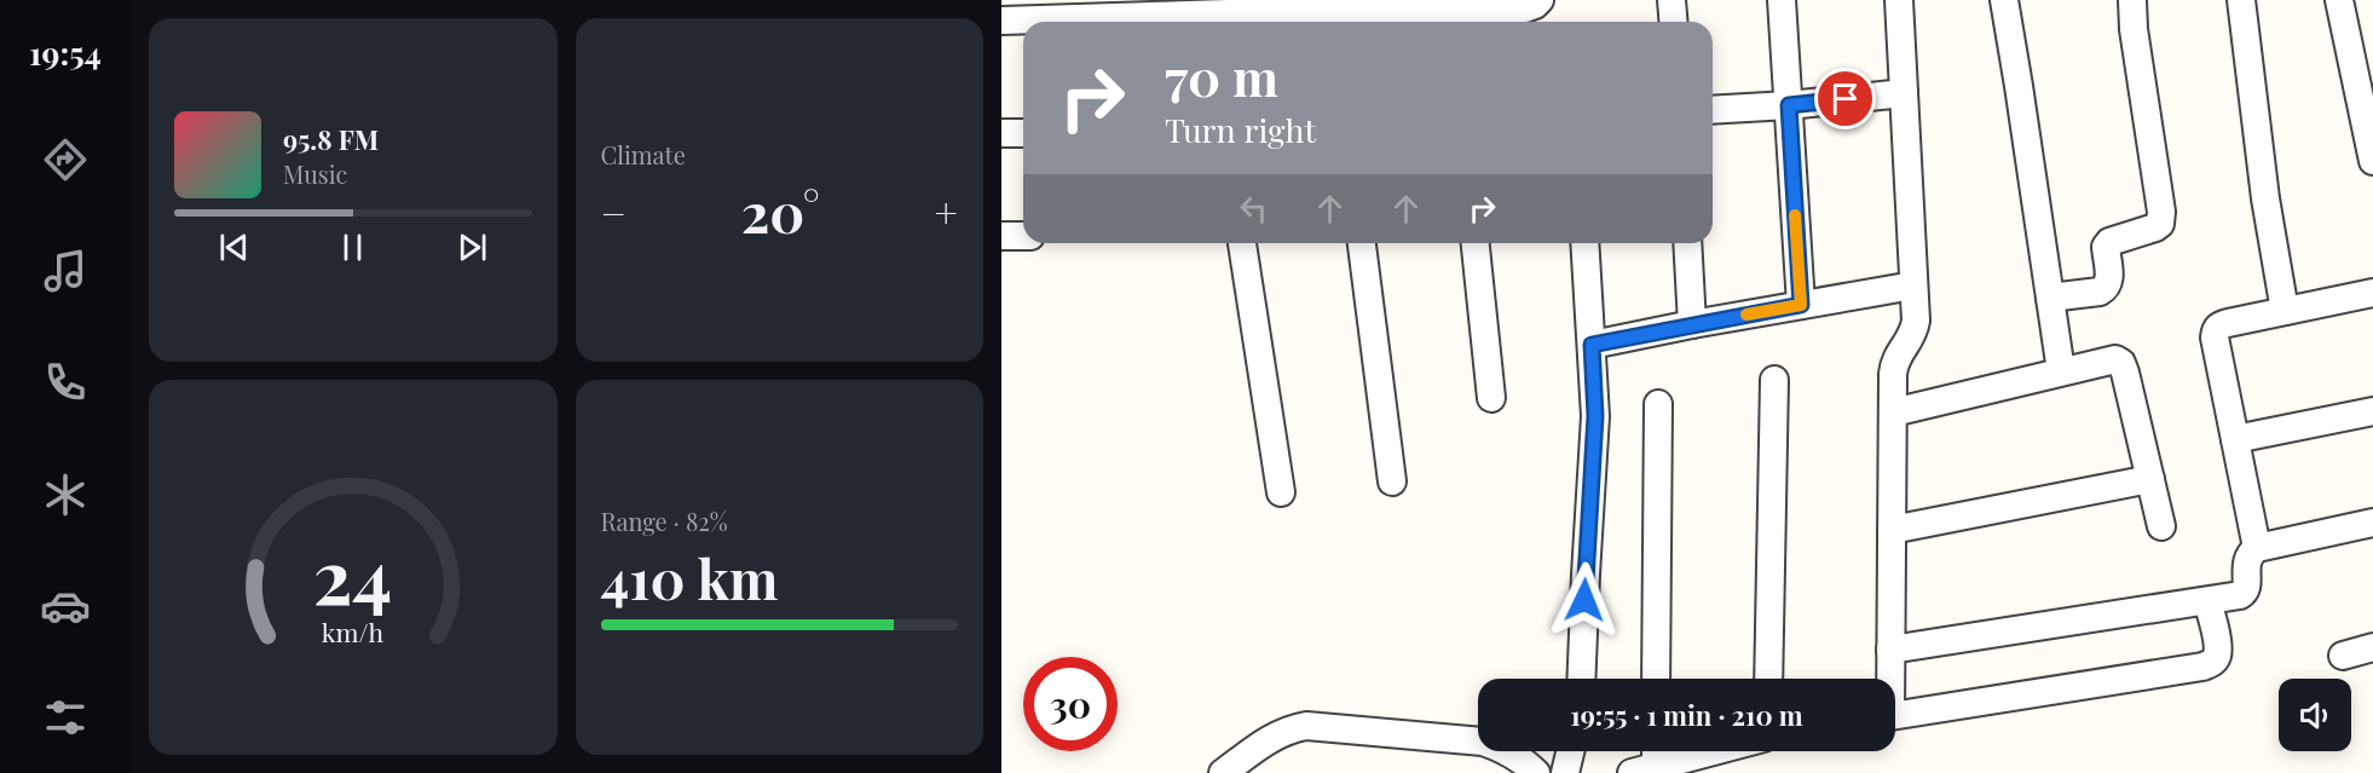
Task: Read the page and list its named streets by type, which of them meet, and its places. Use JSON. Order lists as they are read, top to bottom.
{
  "page": {
    "tabs": "19:54",
    "tile": [
      "Climate",
      ["Range · 82%", "410 km"]
    ],
    "turn": ["70 m", "Turn right"],
    "song": ["95.8 FM", "Music"],
    "heat": ["−", "20°", "+"],
    "limit": "30",
    "trip": "19:55 · 1 min · 210 m",
    "gauge": ["24", "km/h"]
  }
}
